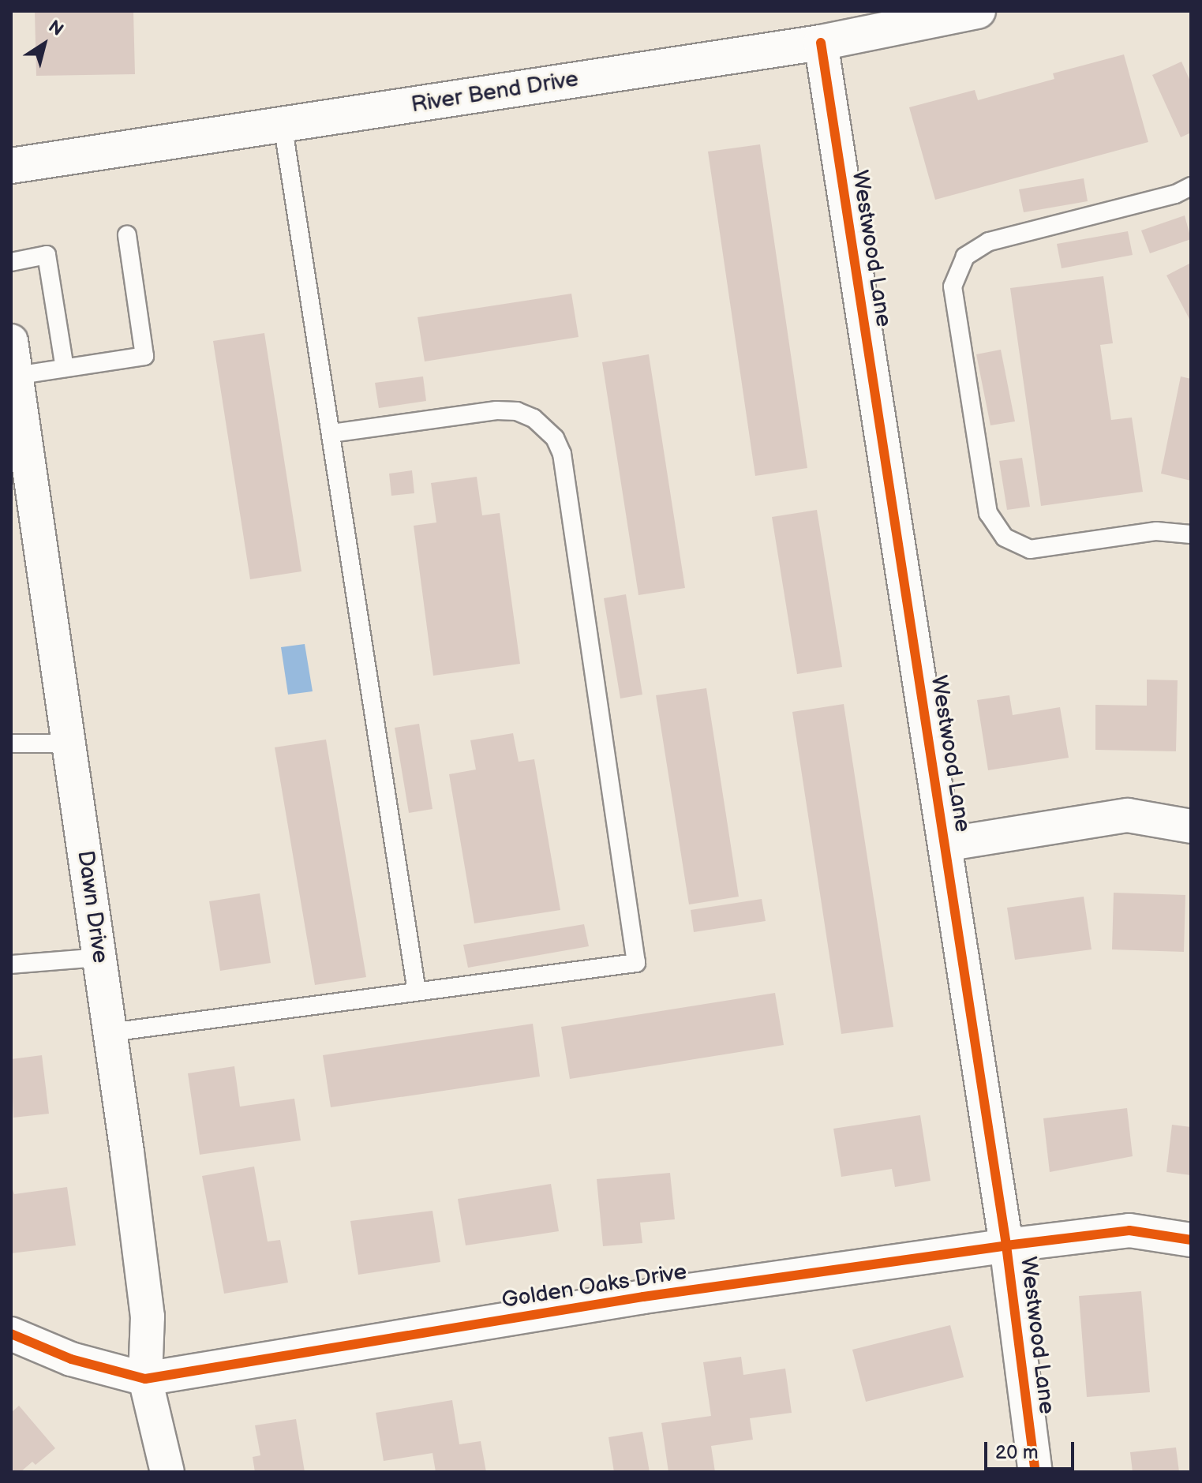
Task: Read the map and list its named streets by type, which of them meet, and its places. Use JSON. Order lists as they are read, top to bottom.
{
  "streets": {
    "street": [
      "River Bend Drive",
      "Westwood Lane",
      "Dawn Drive",
      "Golden Oaks Drive"
    ]
  },
  "crossings": [
    ["River Bend Drive", "Westwood Lane"],
    ["Westwood Lane", "Golden Oaks Drive"],
    ["Dawn Drive", "Golden Oaks Drive"]
  ],
  "scale_bar": "20 m",
  "north": "top right"
}
